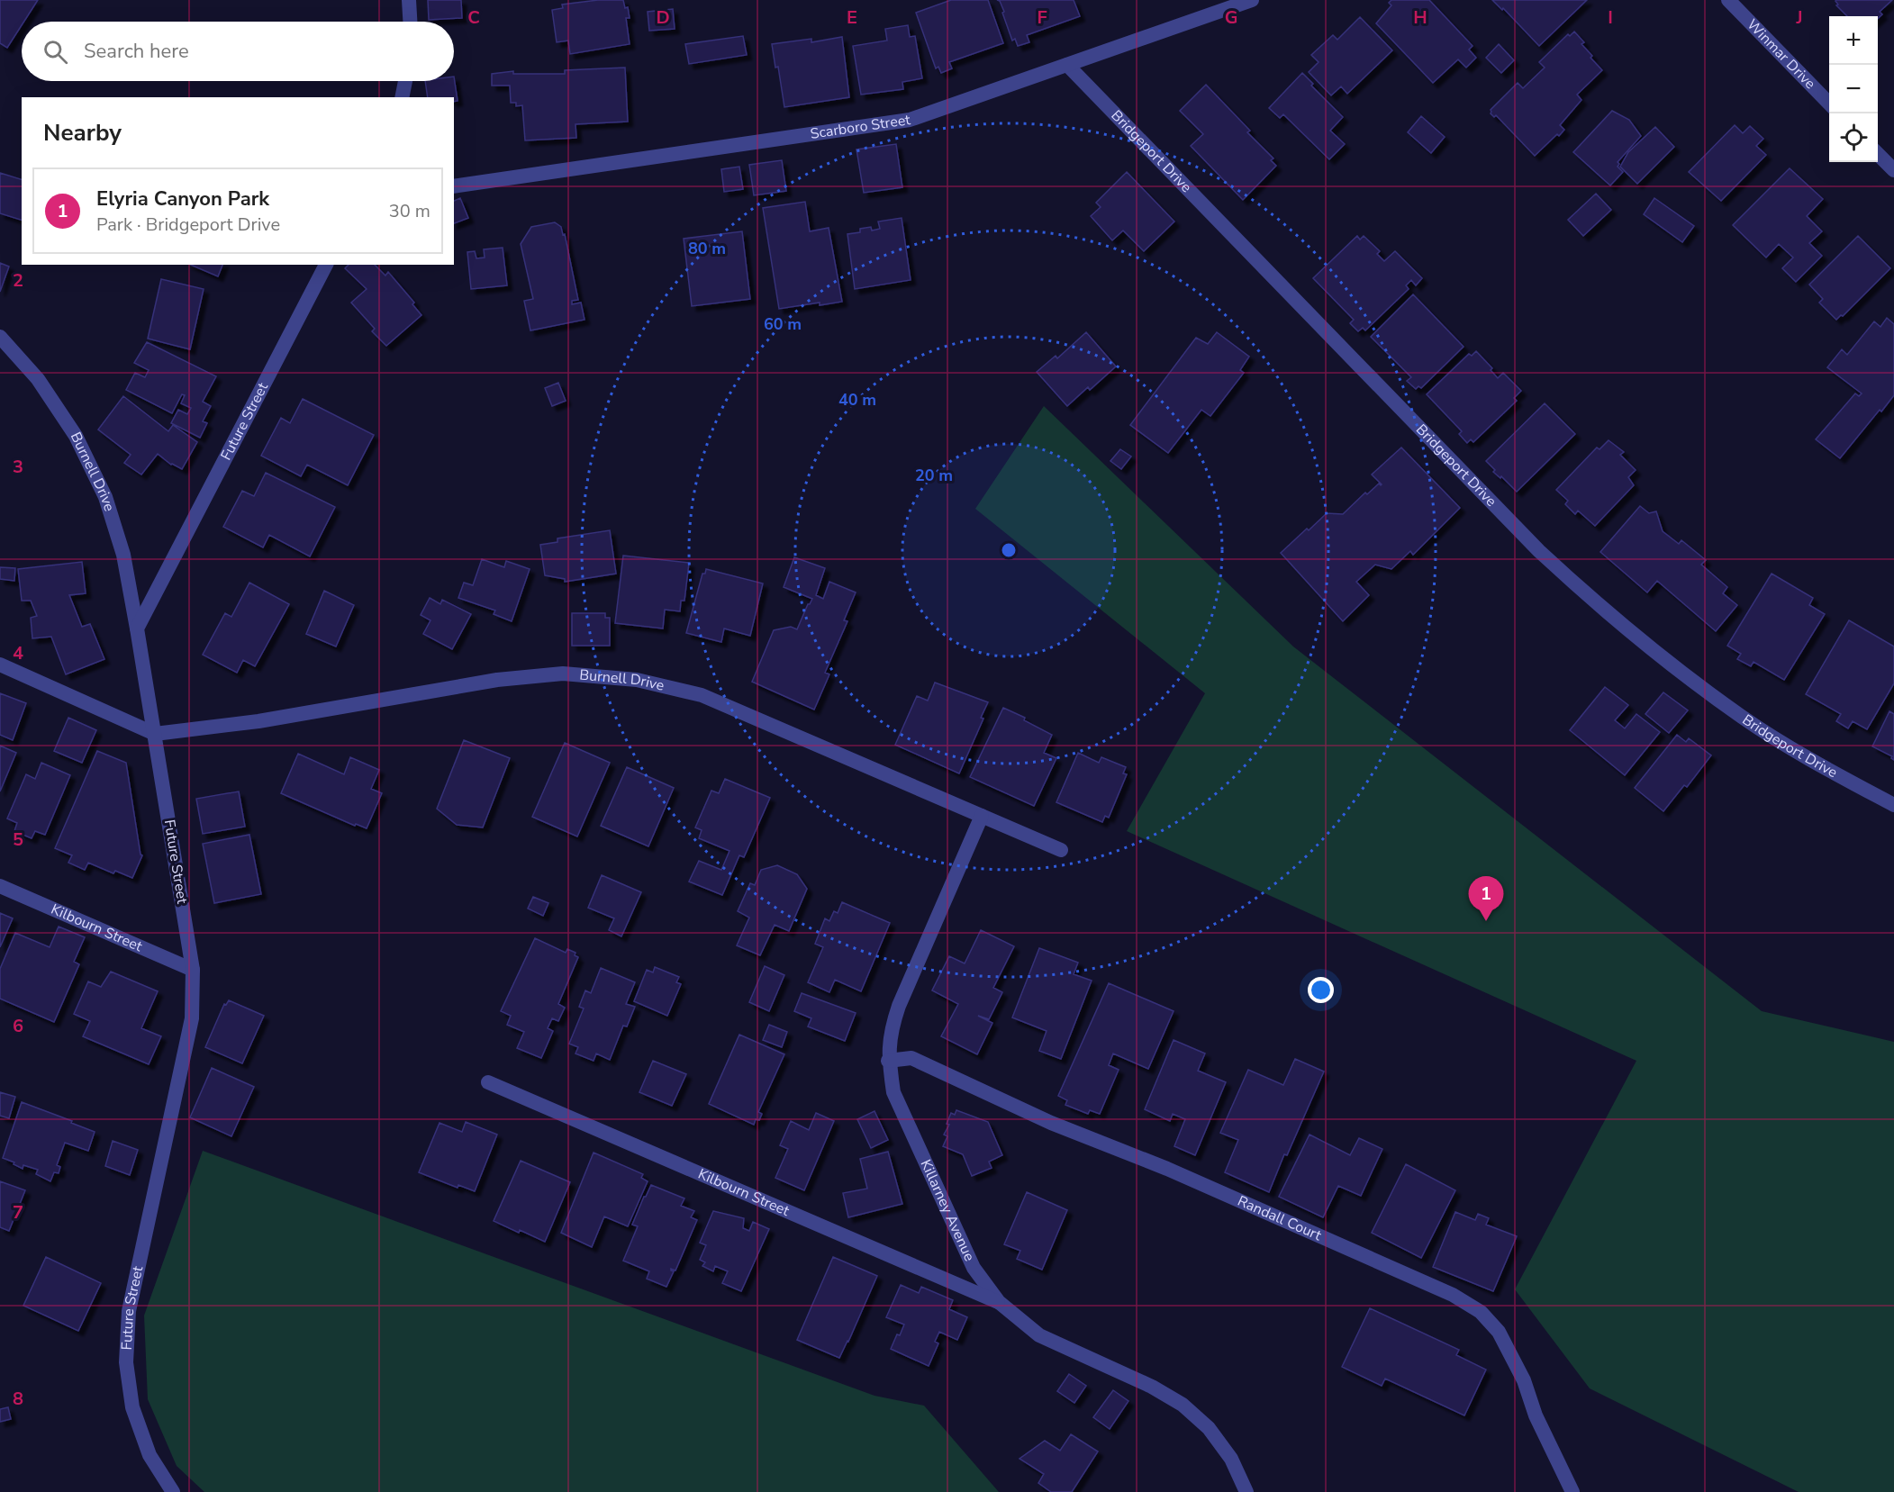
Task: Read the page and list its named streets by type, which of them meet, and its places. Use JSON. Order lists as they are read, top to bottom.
{
  "streets": {
    "street": [
      "Winmar Drive",
      "Scarboro Street",
      "Bridgeport Drive",
      "Future Street",
      "Burnell Drive",
      "Kilbourn Street",
      "Killarney Avenue",
      "Randall Court"
    ]
  },
  "crossings": [
    ["Scarboro Street", "Bridgeport Drive"],
    ["Future Street", "Burnell Drive"],
    ["Future Street", "Kilbourn Street"],
    ["Burnell Drive", "Killarney Avenue"],
    ["Kilbourn Street", "Killarney Avenue"],
    ["Killarney Avenue", "Randall Court"]
  ],
  "page": {
    "map_buttons": ["+", "−"],
    "search": "Search here",
    "heading": "Nearby",
    "list": [
      {
        "mark": "1",
        "name": "Elyria Canyon Park",
        "note": "Park · Bridgeport Drive",
        "value": "30 m"
      }
    ],
    "pins": "1"
  },
  "grid": {
    "columns": [
      "C",
      "D",
      "E",
      "F",
      "G",
      "H",
      "I",
      "J"
    ],
    "rows": [
      "2",
      "3",
      "4",
      "5",
      "6",
      "7",
      "8"
    ]
  },
  "rings": [
    "80 m",
    "60 m",
    "40 m",
    "20 m"
  ]
}
